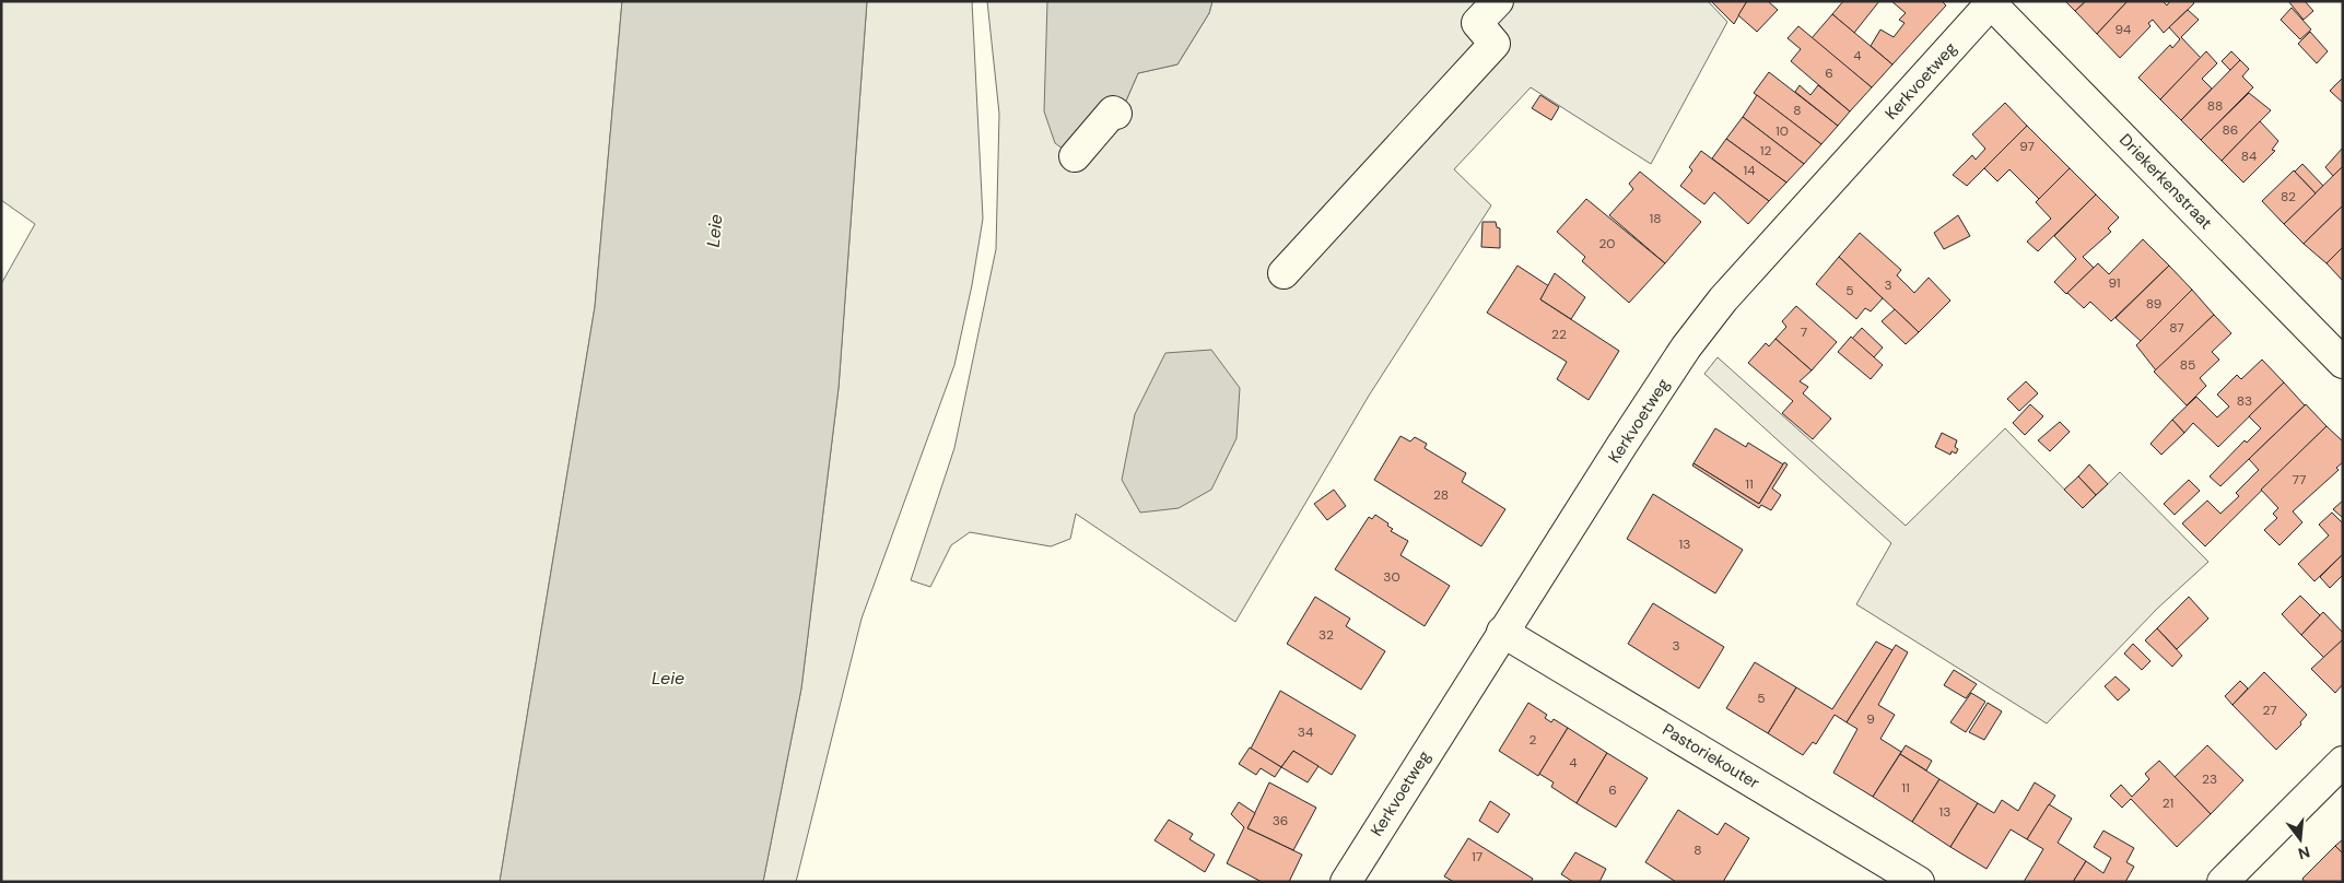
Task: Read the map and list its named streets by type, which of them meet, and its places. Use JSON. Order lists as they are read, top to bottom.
{
  "streets": {
    "street": ["Kerkvoetweg", "Driekerkenstraat", "Pastoriekouter"]
  },
  "crossings": [
    ["Kerkvoetweg", "Driekerkenstraat"],
    ["Kerkvoetweg", "Pastoriekouter"]
  ],
  "water": ["Leie"],
  "house_numbers": [
    "94",
    "4",
    "6",
    "88",
    "8",
    "86",
    "10",
    "97",
    "12",
    "84",
    "14",
    "82",
    "18",
    "20",
    "91",
    "3",
    "5",
    "89",
    "87",
    "7",
    "22",
    "85",
    "83",
    "77",
    "11",
    "28",
    "13",
    "30",
    "32",
    "3",
    "5",
    "27",
    "9",
    "34",
    "2",
    "4",
    "23",
    "11",
    "6",
    "21",
    "13",
    "36",
    "8",
    "17"
  ],
  "north": "bottom"
}
